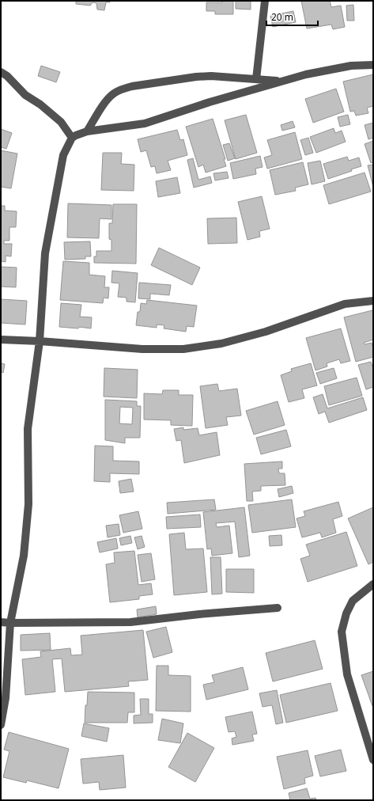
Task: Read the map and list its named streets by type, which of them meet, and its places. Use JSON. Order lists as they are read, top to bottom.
{
  "scale_bar": "20 m"
}
